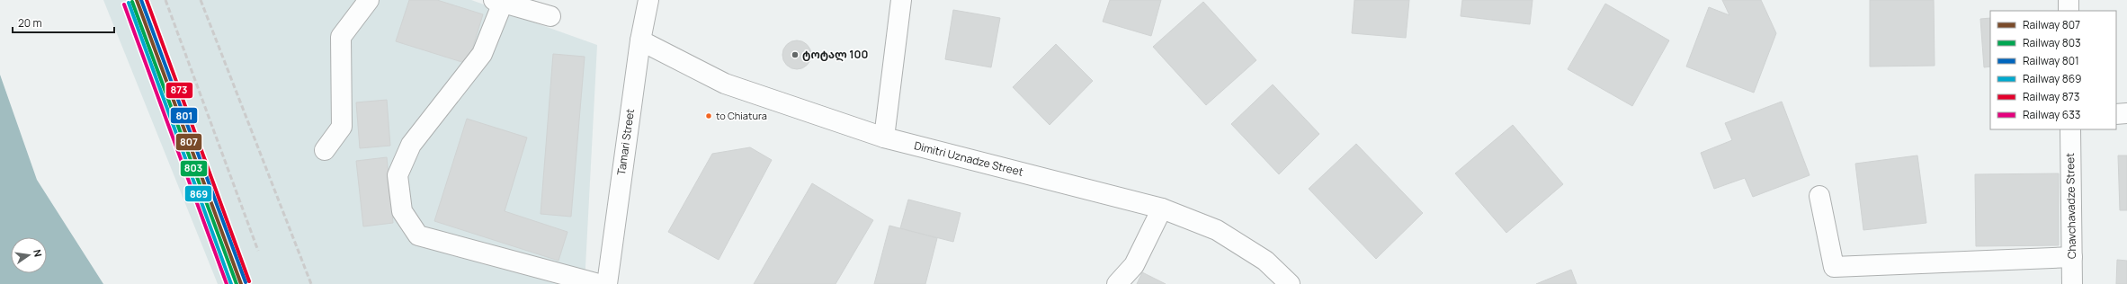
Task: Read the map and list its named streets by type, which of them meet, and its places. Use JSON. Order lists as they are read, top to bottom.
{
  "streets": {
    "main road": ["Tamari Street", "Dimitri Uznadze Street", "Chavchavadze Street"]
  },
  "crossings": [
    ["Tamari Street", "Dimitri Uznadze Street"]
  ],
  "places": ["ტოტალ 100", "to Chiatura"],
  "lines": [
    "rail line 807",
    "rail line 801",
    "rail line 873",
    "rail line 803",
    "rail line 869",
    "rail line 633"
  ],
  "legend": [
    "Railway 807",
    "Railway 803",
    "Railway 801",
    "Railway 869",
    "Railway 873",
    "Railway 633"
  ],
  "scale_bar": "20 m",
  "north": "right"
}
